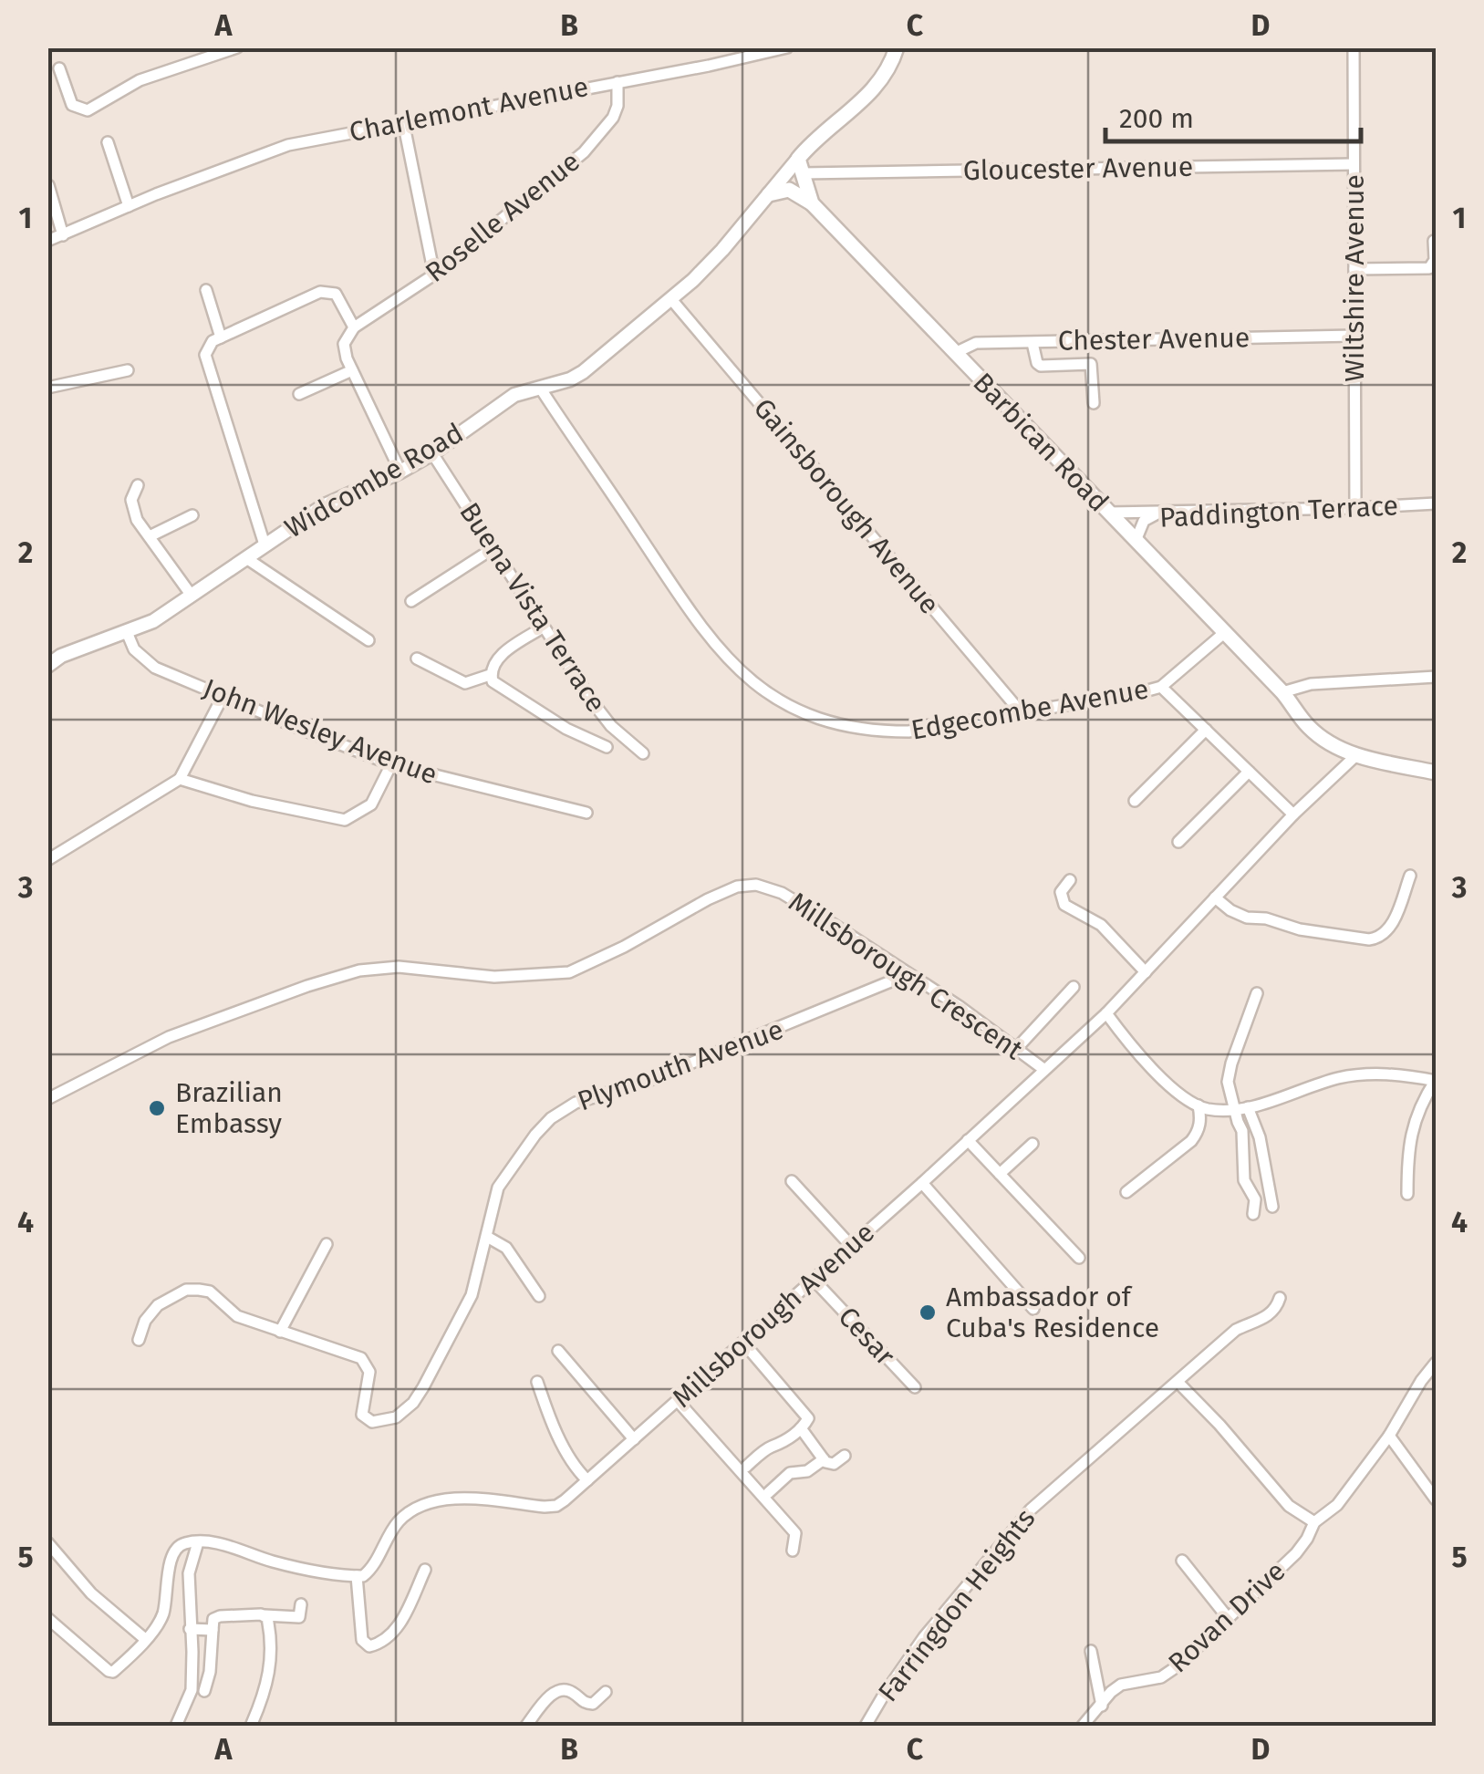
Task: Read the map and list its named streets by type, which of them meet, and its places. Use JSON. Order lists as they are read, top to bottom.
{
  "streets": {
    "main road": ["Barbican Road"],
    "street": [
      "Charlemont Avenue",
      "Gloucester Avenue",
      "Roselle Avenue",
      "Wiltshire Avenue",
      "Chester Avenue",
      "Widcombe Road",
      "Gainsborough Avenue",
      "Paddington Terrace",
      "Buena Vista Terrace",
      "Edgecombe Avenue",
      "John Wesley Avenue",
      "Millsborough Crescent",
      "Plymouth Avenue",
      "Millsborough Avenue",
      "Cesar",
      "Farringdon Heights",
      "Rovan Drive"
    ]
  },
  "crossings": [
    ["Charlemont Avenue", "Roselle Avenue"],
    ["Gloucester Avenue", "Wiltshire Avenue"],
    ["Gloucester Avenue", "Barbican Road"],
    ["Gloucester Avenue", "Widcombe Road"],
    ["Wiltshire Avenue", "Chester Avenue"],
    ["Wiltshire Avenue", "Paddington Terrace"],
    ["Chester Avenue", "Barbican Road"],
    ["Barbican Road", "Widcombe Road"],
    ["Barbican Road", "Paddington Terrace"],
    ["Barbican Road", "Edgecombe Avenue"],
    ["Barbican Road", "Millsborough Avenue"],
    ["Widcombe Road", "Gainsborough Avenue"],
    ["Widcombe Road", "Buena Vista Terrace"],
    ["Widcombe Road", "Edgecombe Avenue"],
    ["Widcombe Road", "John Wesley Avenue"],
    ["Gainsborough Avenue", "Edgecombe Avenue"],
    ["Millsborough Crescent", "Plymouth Avenue"],
    ["Millsborough Crescent", "Millsborough Avenue"],
    ["Millsborough Avenue", "Cesar"]
  ],
  "places": ["Brazilian Embassy", "Ambassador of Cuba's Residence"],
  "scale_bar": "200 m",
  "grid": {
    "columns": [
      "A",
      "B",
      "C",
      "D"
    ],
    "rows": [
      "1",
      "2",
      "3",
      "4",
      "5"
    ]
  }
}
